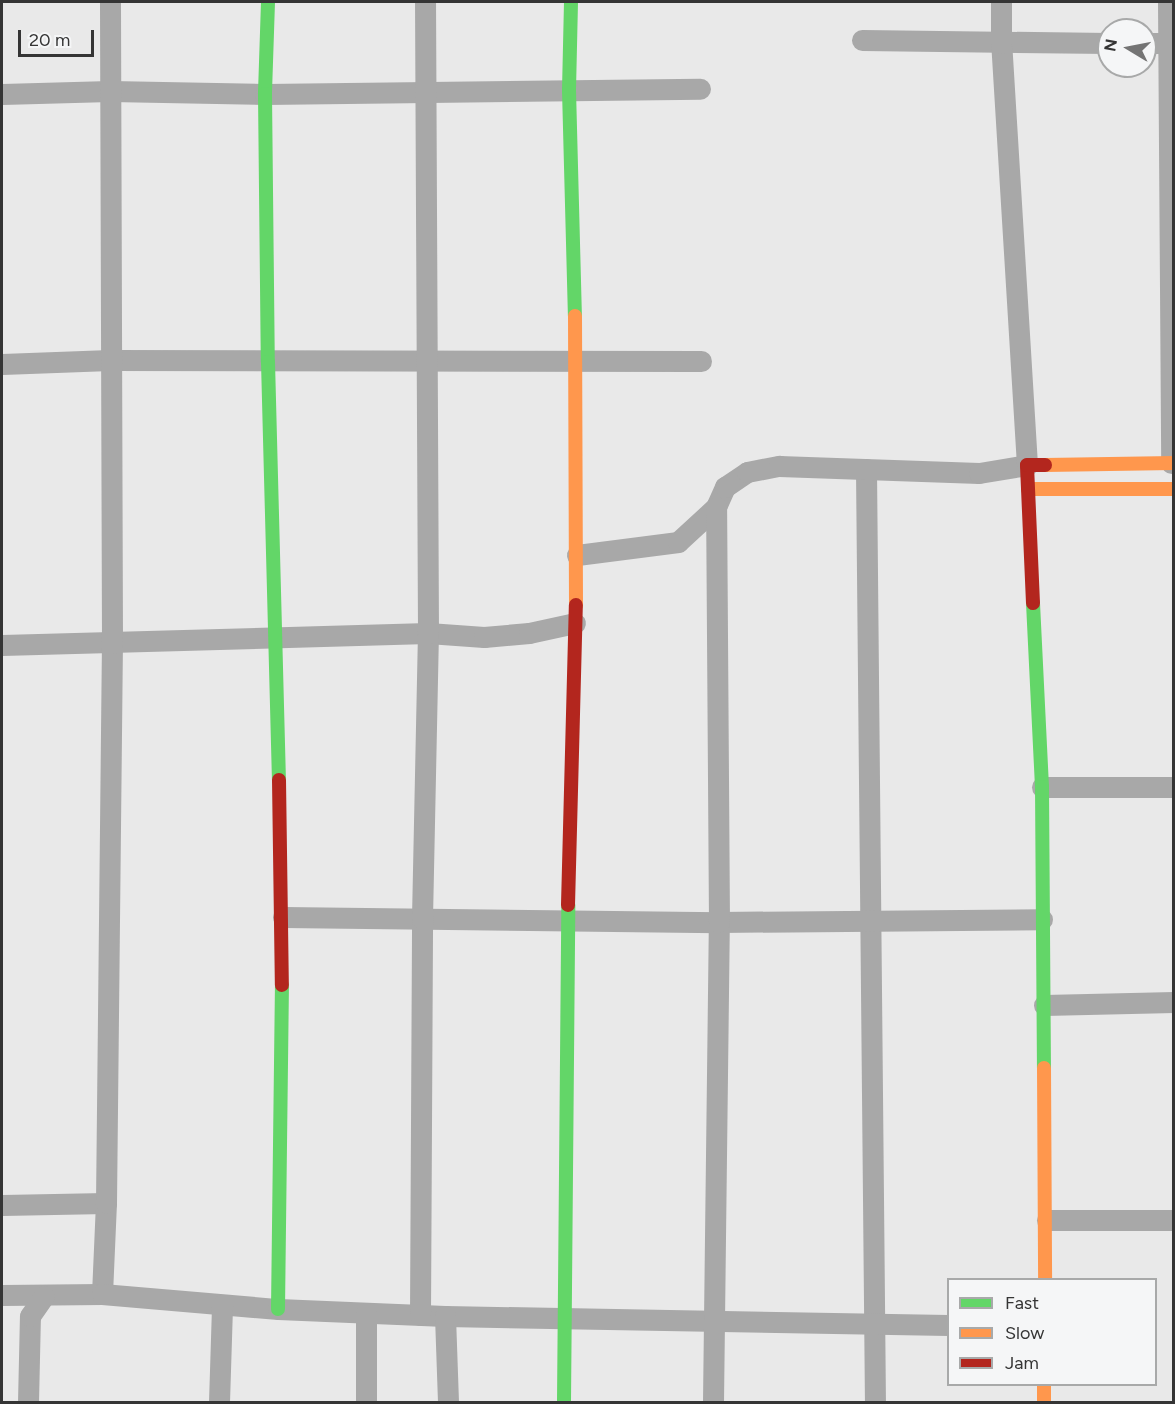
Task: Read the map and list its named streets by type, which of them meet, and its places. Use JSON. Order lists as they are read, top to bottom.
{
  "legend": ["Fast", "Slow", "Jam"],
  "scale_bar": "20 m",
  "north": "left"
}
